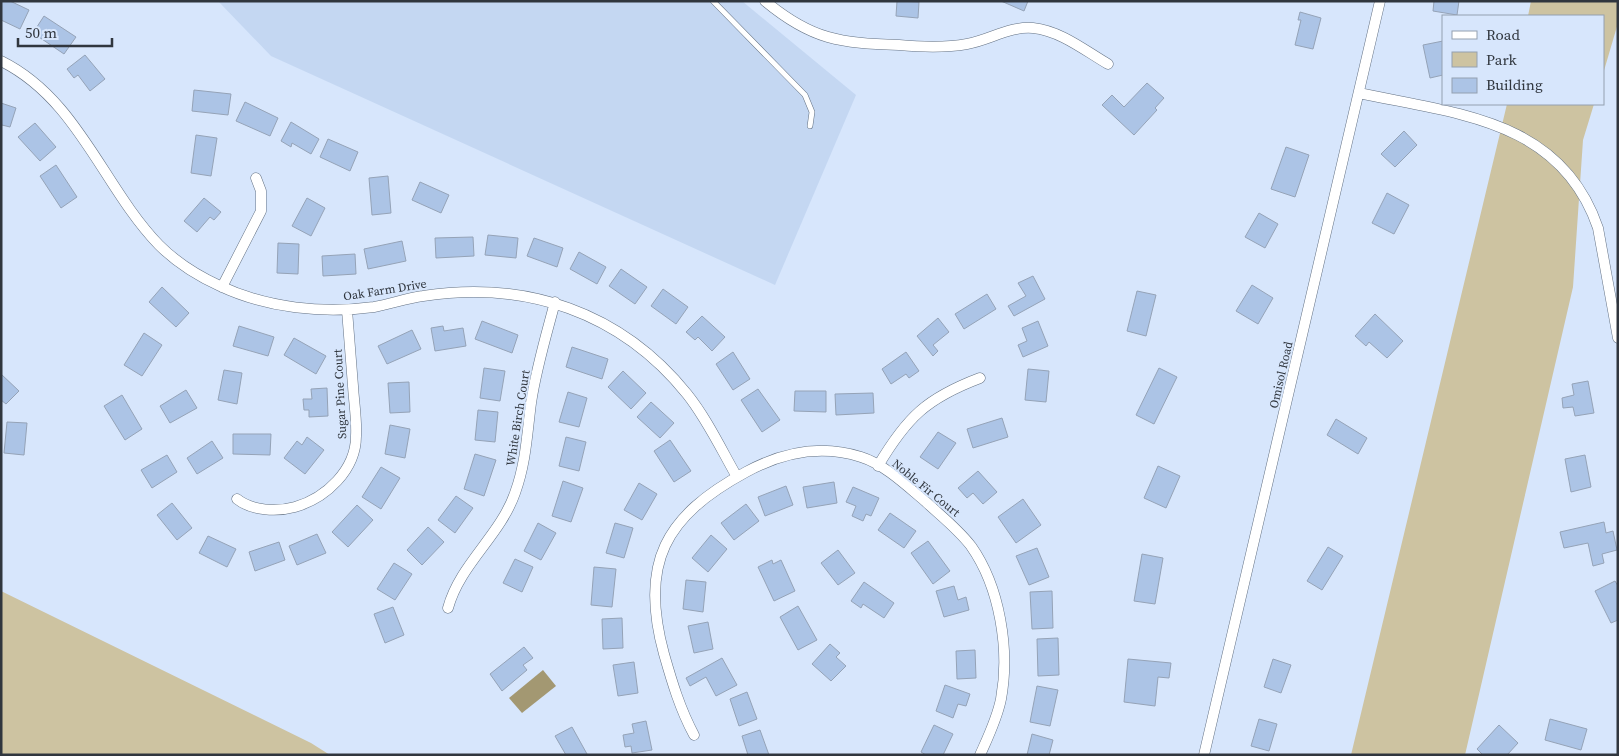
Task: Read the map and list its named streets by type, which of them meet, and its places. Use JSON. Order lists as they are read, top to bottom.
{
  "streets": {
    "street": [
      "Oak Farm Drive",
      "Omisol Road",
      "Sugar Pine Court",
      "White Birch Court",
      "Noble Fir Court"
    ]
  },
  "crossings": [
    ["Oak Farm Drive", "Sugar Pine Court"],
    ["Oak Farm Drive", "White Birch Court"],
    ["Oak Farm Drive", "Noble Fir Court"]
  ],
  "legend": ["Road", "Park", "Building"],
  "scale_bar": "50 m"
}
